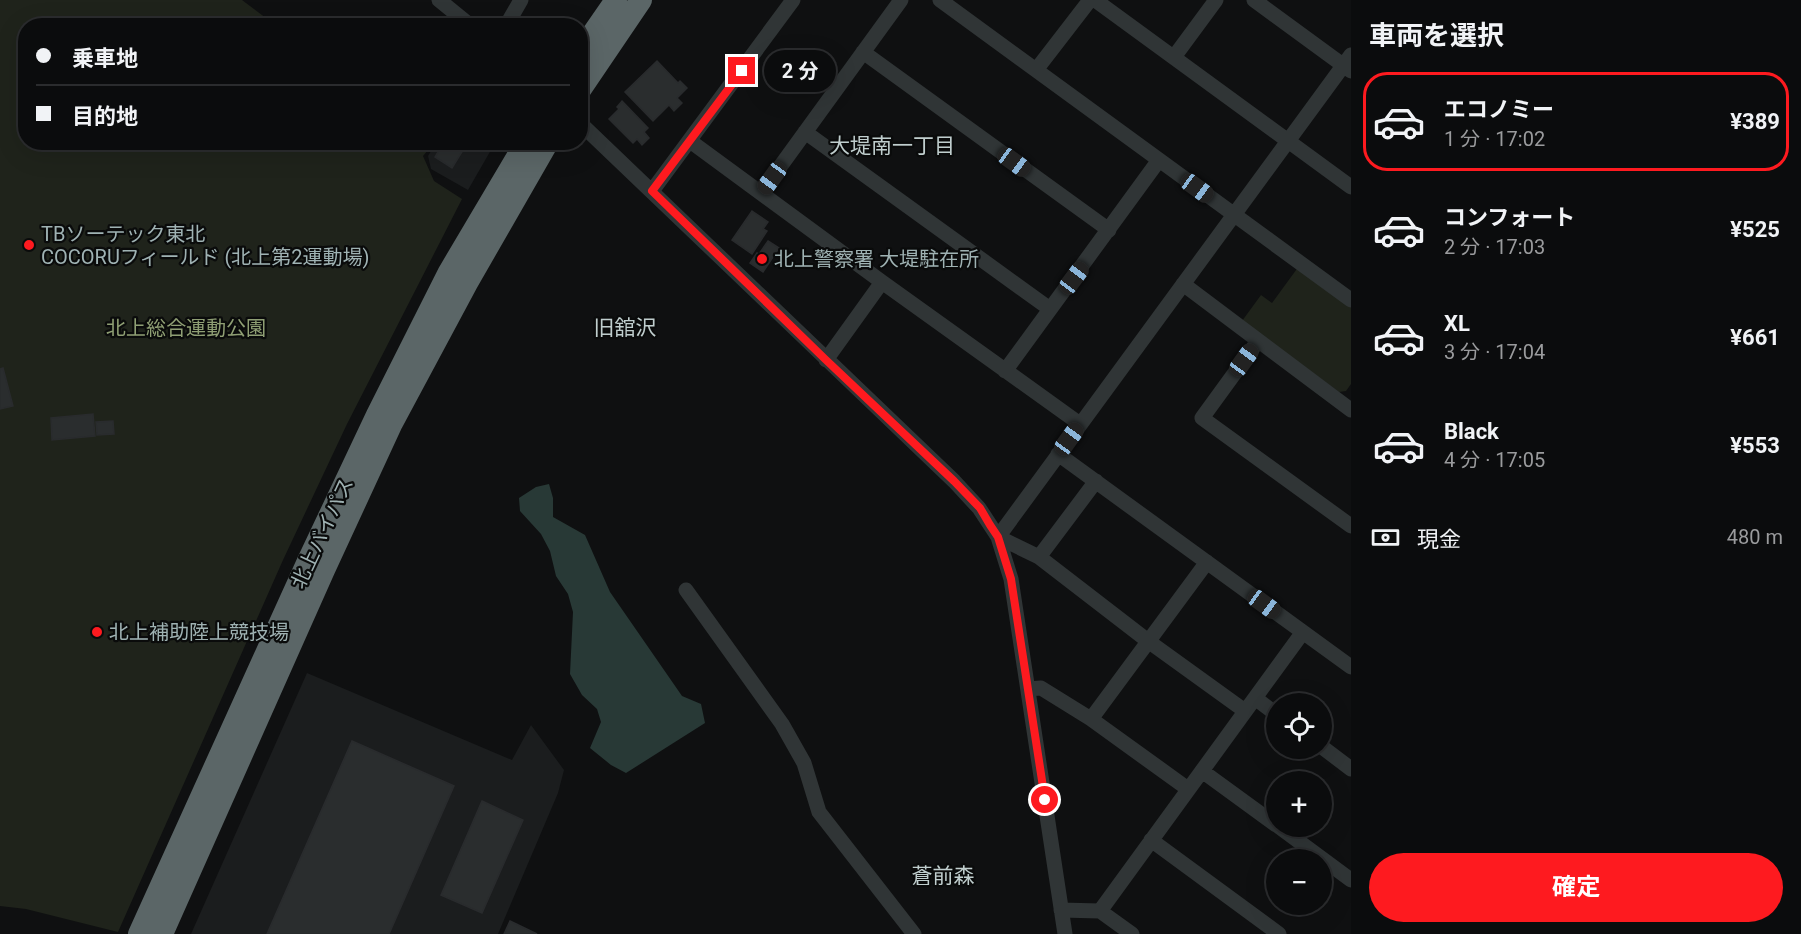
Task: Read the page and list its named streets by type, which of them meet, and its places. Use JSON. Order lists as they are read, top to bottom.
{
  "streets": {
    "highway": ["北上バイパス"]
  },
  "districts": ["大堤南一丁目", "旧舘沢", "蒼前森"],
  "parks": ["北上総合運動公園"],
  "places": ["TBソーテック東北 COCORUフィールド (北上第2運動場)", "北上警察署 大堤駐在所", "北上補助陸上競技場"],
  "page": {
    "heading": "車両を選択",
    "banner": ["乗車地", "目的地"],
    "bubble": "2 分",
    "list": [
      {
        "name": "エコノミー",
        "note": "1 分 · 17:02",
        "value": "¥389"
      },
      {
        "name": "コンフォート",
        "note": "2 分 · 17:03",
        "value": "¥525"
      },
      {
        "name": "XL",
        "note": "3 分 · 17:04",
        "value": "¥661"
      },
      {
        "name": "Black",
        "note": "4 分 · 17:05",
        "value": "¥553"
      }
    ],
    "pay": ["現金", "480 m"],
    "map_buttons": ["+", "−"],
    "buttons": "確定"
  }
}
